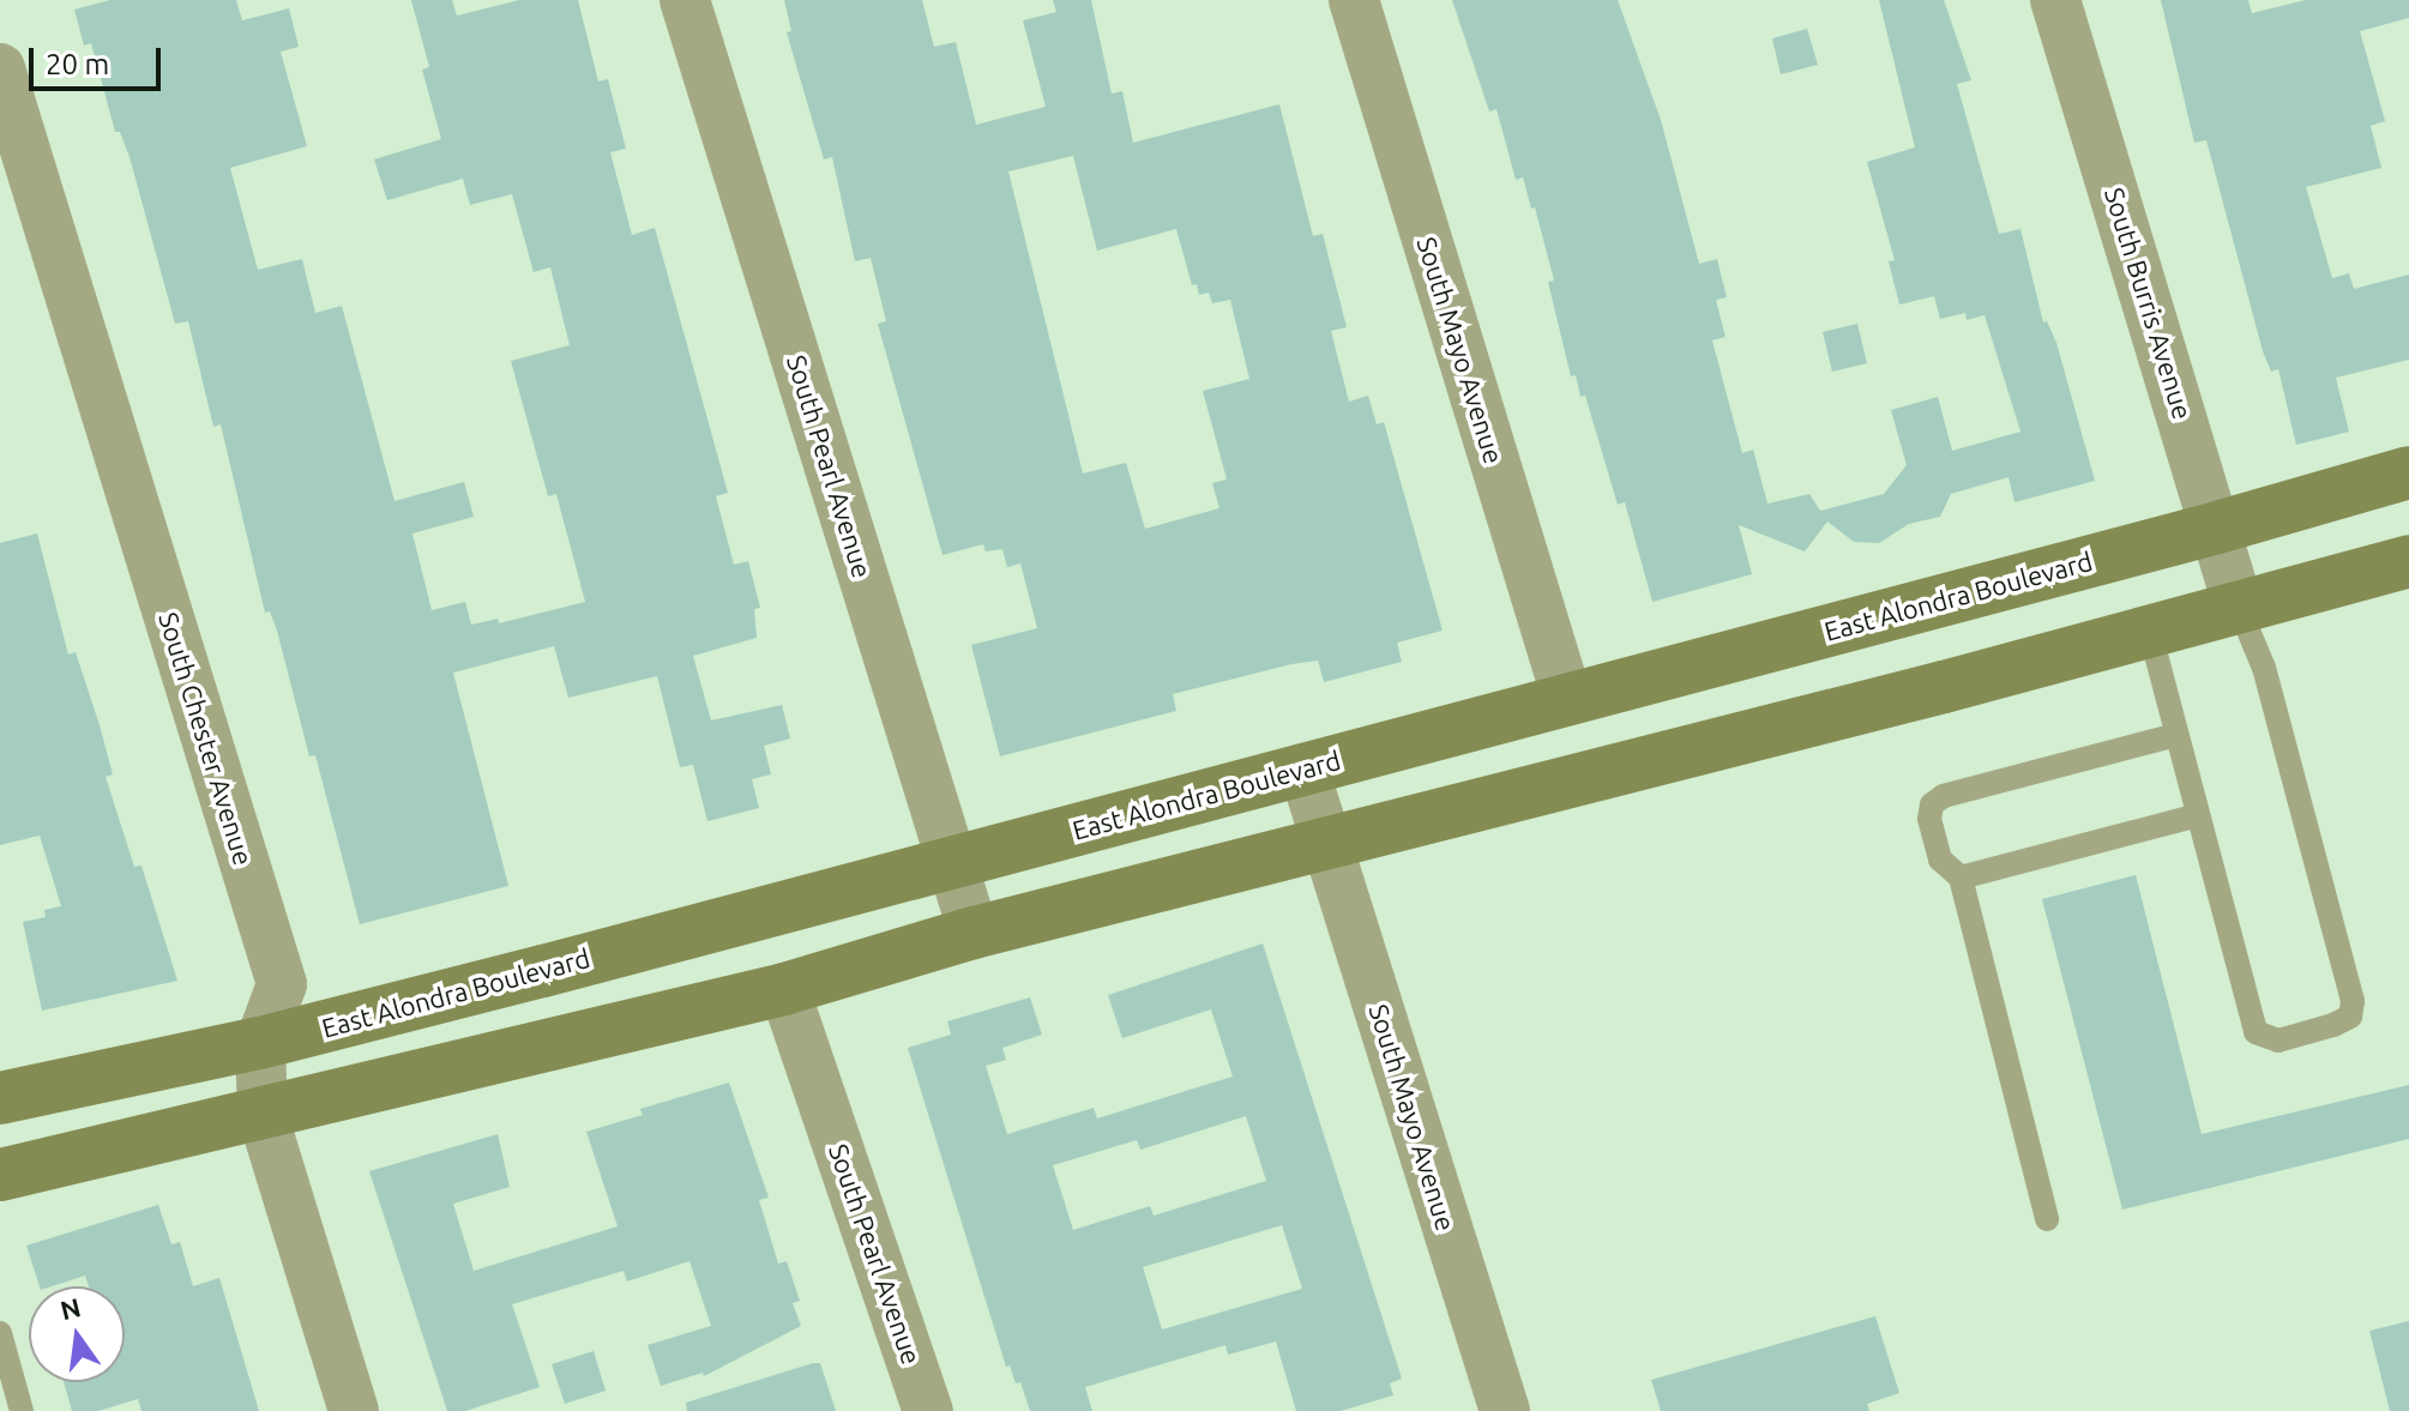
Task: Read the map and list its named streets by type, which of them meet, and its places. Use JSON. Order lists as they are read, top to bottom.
{
  "streets": {
    "main road": ["East Alondra Boulevard"],
    "street": [
      "South Burris Avenue",
      "South Mayo Avenue",
      "South Pearl Avenue",
      "South Chester Avenue"
    ]
  },
  "crossings": [
    ["South Burris Avenue", "East Alondra Boulevard"],
    ["South Mayo Avenue", "East Alondra Boulevard"],
    ["South Pearl Avenue", "East Alondra Boulevard"],
    ["East Alondra Boulevard", "South Chester Avenue"]
  ],
  "scale_bar": "20 m",
  "north": "top"
}
